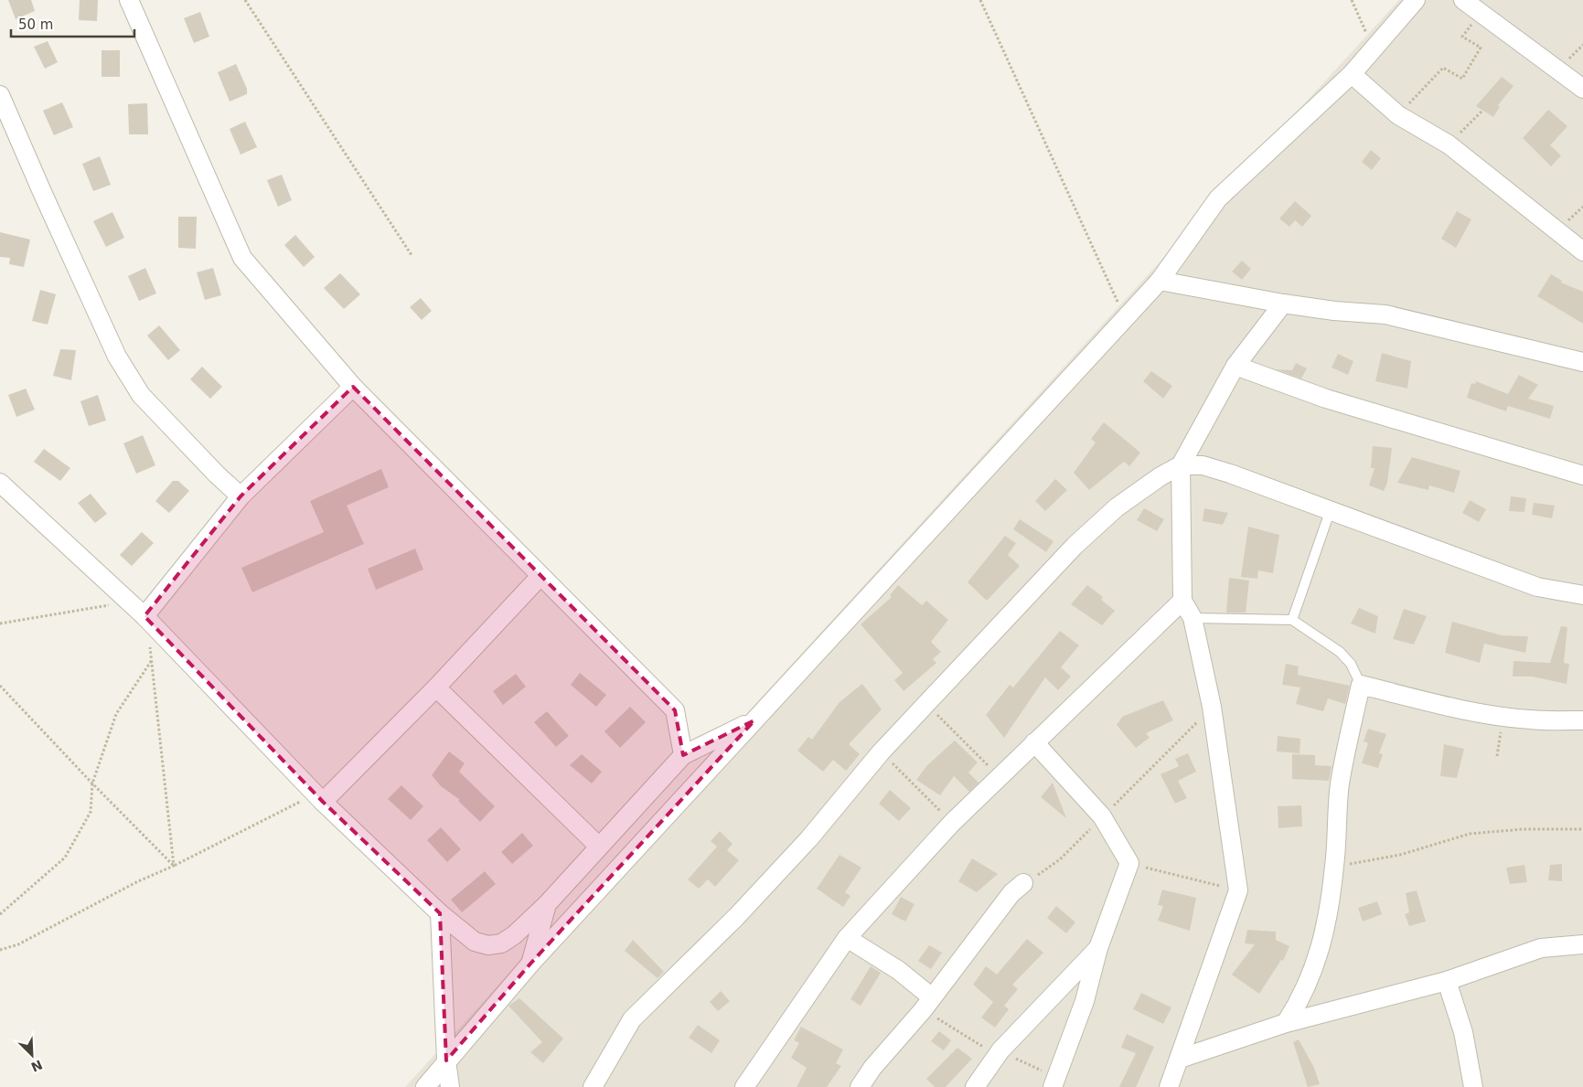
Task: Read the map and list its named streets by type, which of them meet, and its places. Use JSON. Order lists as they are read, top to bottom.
{
  "scale_bar": "50 m",
  "north": "bottom right"
}
